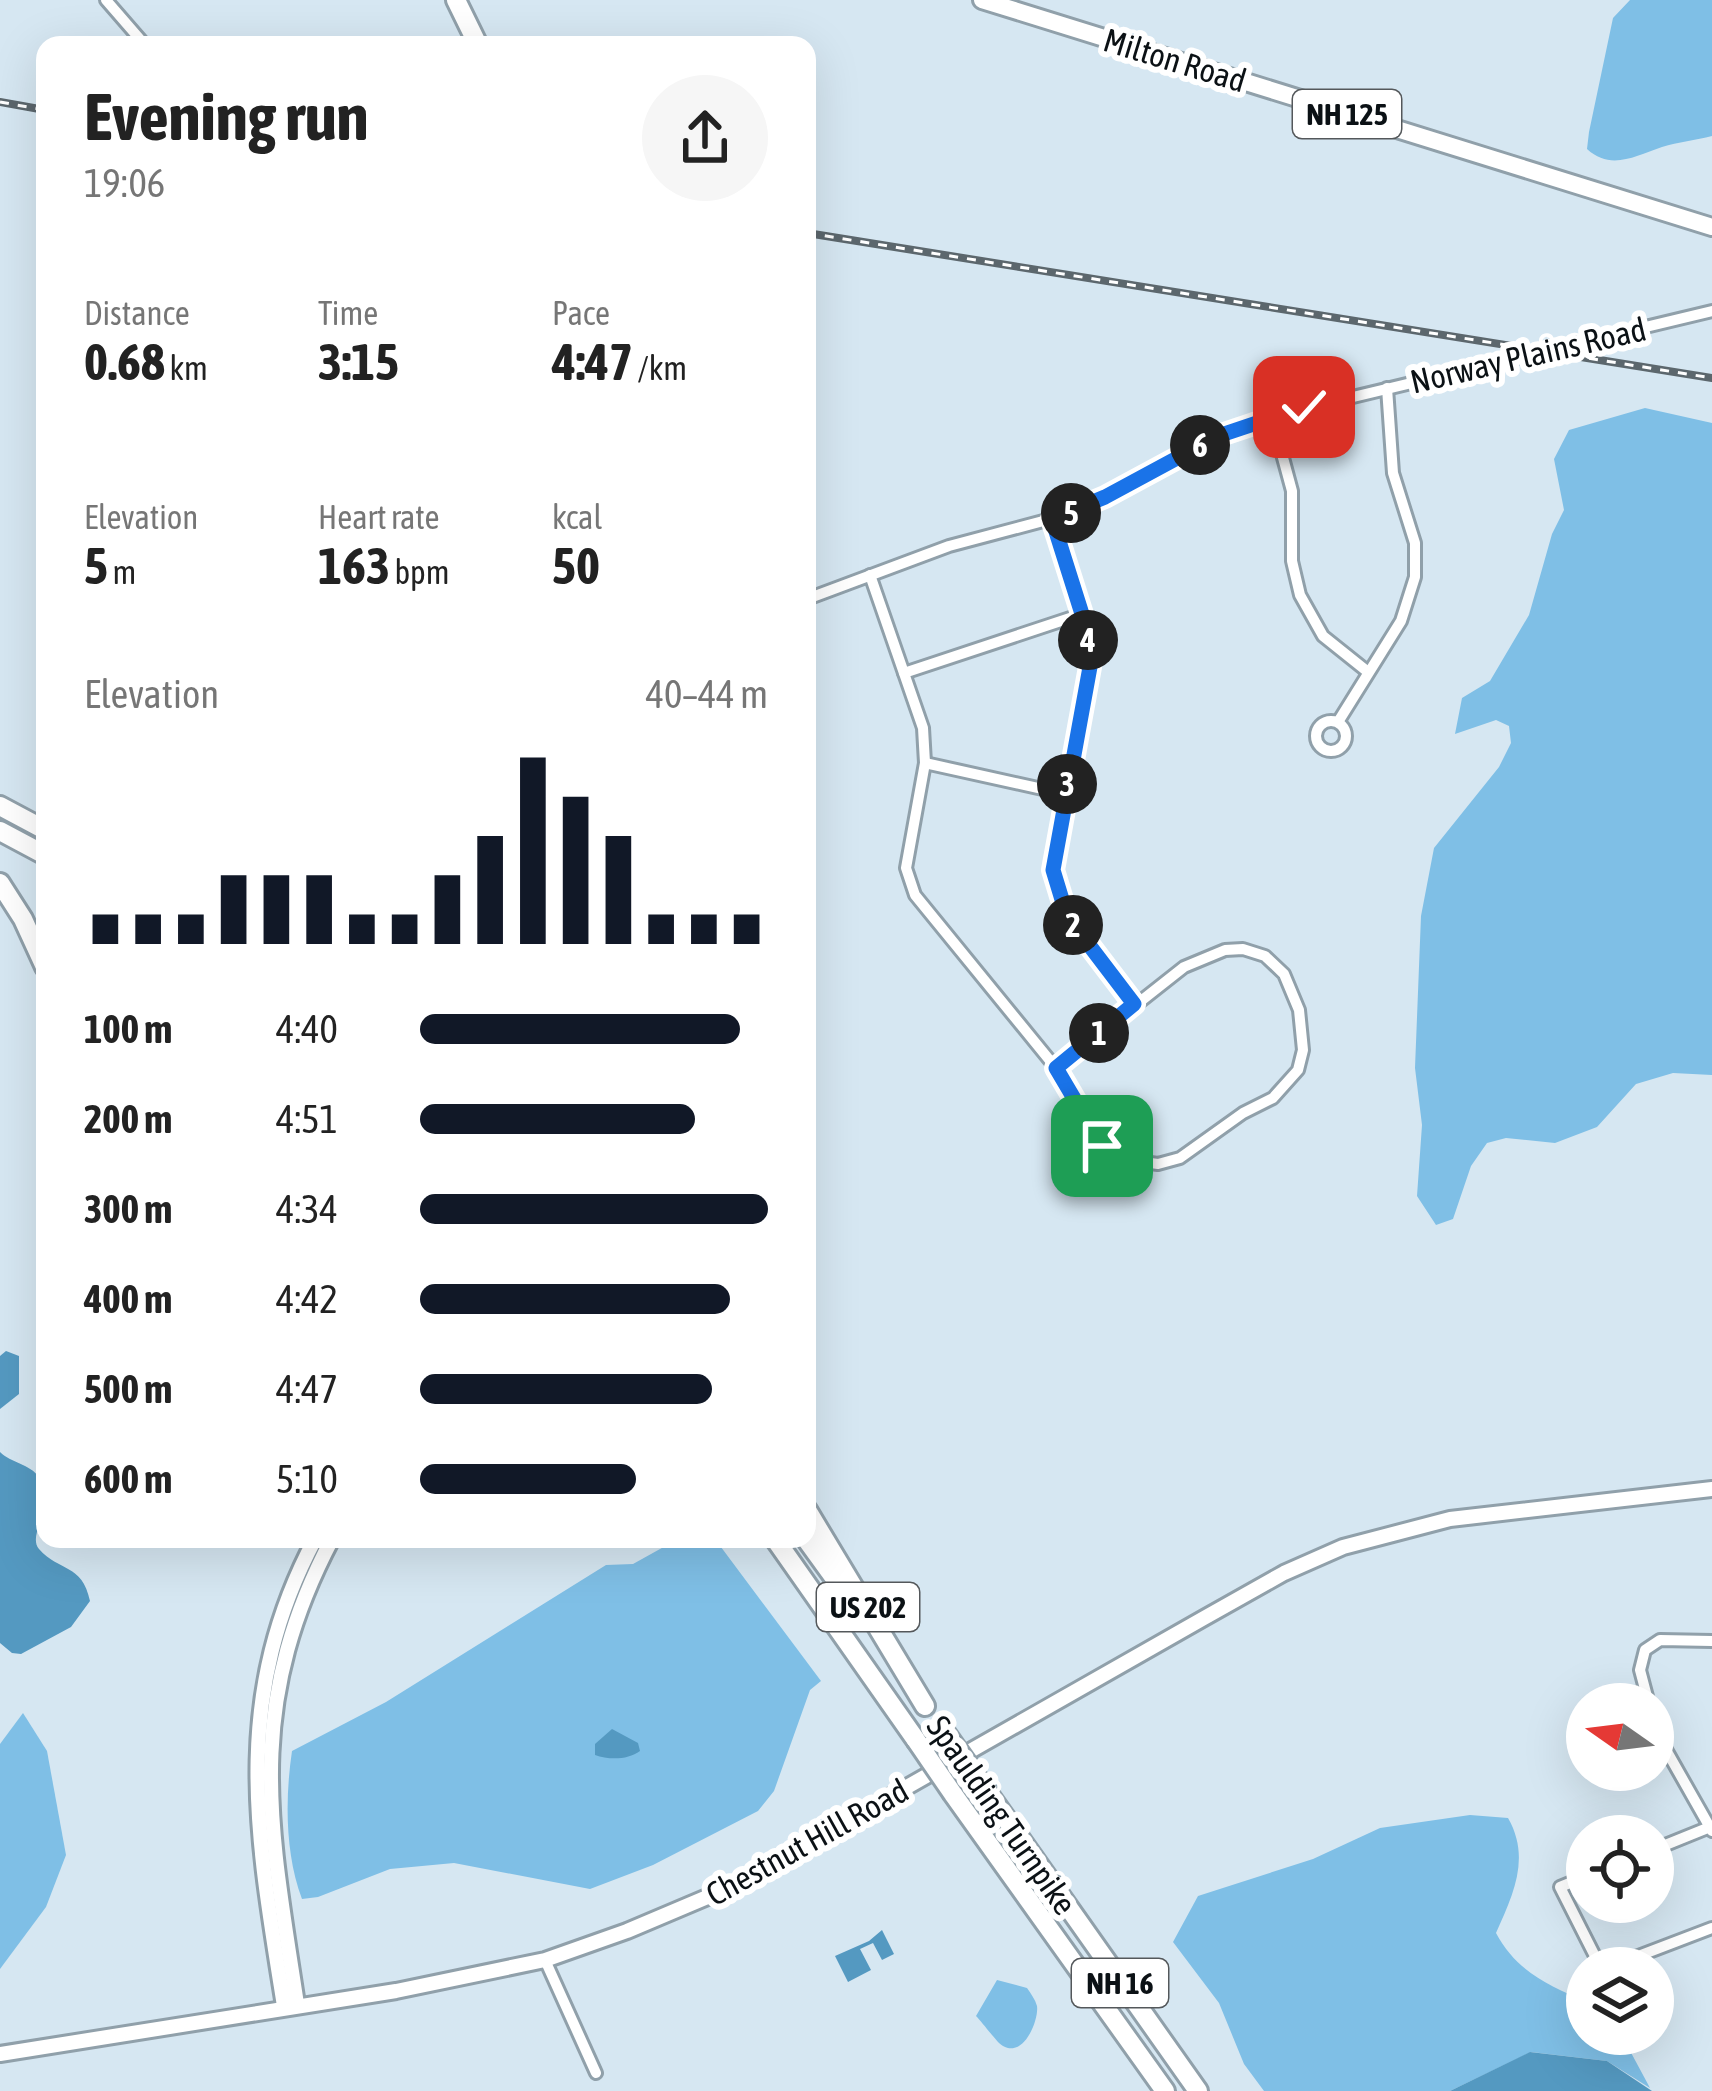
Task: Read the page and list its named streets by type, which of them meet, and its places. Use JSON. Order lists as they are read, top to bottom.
{
  "streets": {
    "highway": ["US 202", "Spaulding Turnpike", "NH 16"],
    "main road": ["Milton Road", "NH 125"],
    "street": ["Norway Plains Road", "Chestnut Hill Road"]
  },
  "crossings": [
    ["US 202", "Spaulding Turnpike"]
  ],
  "north": "left",
  "page": {
    "heading": ["Evening run", "19:06"],
    "stats": [
      ["Distance", "0.68 km"],
      ["Time", "3:15"],
      ["Pace", "4:47 /km"],
      ["Elevation", "5 m"],
      ["Heart rate", "163 bpm"],
      ["kcal", "50"]
    ],
    "pins": [
      "6",
      "5",
      "4",
      "3",
      "2",
      "1"
    ],
    "chart": ["Elevation", "40–44 m"],
    "list": [
      {
        "name": "100 m",
        "note": "4:40"
      },
      {
        "name": "200 m",
        "note": "4:51"
      },
      {
        "name": "300 m",
        "note": "4:34"
      },
      {
        "name": "400 m",
        "note": "4:42"
      },
      {
        "name": "500 m",
        "note": "4:47"
      },
      {
        "name": "600 m",
        "note": "5:10"
      }
    ]
  }
}
